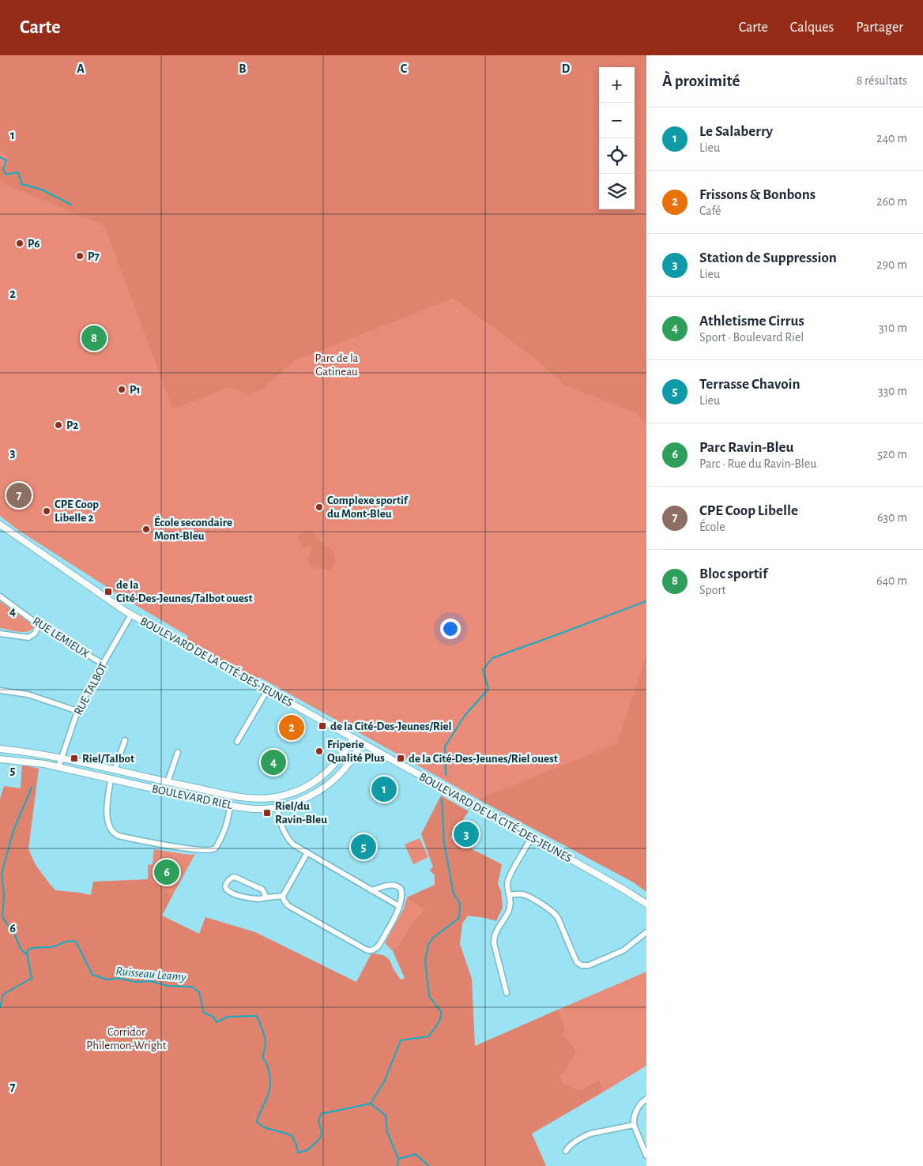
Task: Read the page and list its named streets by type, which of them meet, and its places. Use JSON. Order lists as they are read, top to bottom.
{
  "streets": {
    "street": [
      "RUE LEMIEUX",
      "BOULEVARD DE LA CITÉ-DES-JEUNES",
      "RUE TALBOT",
      "BOULEVARD RIEL"
    ]
  },
  "crossings": [
    ["RUE LEMIEUX", "RUE TALBOT"],
    ["BOULEVARD DE LA CITÉ-DES-JEUNES", "RUE TALBOT"],
    ["BOULEVARD DE LA CITÉ-DES-JEUNES", "BOULEVARD RIEL"],
    ["RUE TALBOT", "BOULEVARD RIEL"]
  ],
  "water": ["Ruisseau Leamy"],
  "parks": ["Parc de la Gatineau", "Corridor Philemon-Wright"],
  "places": {
    "other": [
      "P6",
      "P7",
      "P1",
      "P2",
      "Complexe sportif du Mont-Bleu",
      "CPE Coop Libelle 2",
      "École secondaire Mont-Bleu",
      "Friperie Qualité Plus"
    ],
    "transit": [
      "de la Cité-Des-Jeunes/Talbot ouest",
      "de la Cité-Des-Jeunes/Riel",
      "Riel/Talbot",
      "de la Cité-Des-Jeunes/Riel ouest",
      "Riel/du Ravin-Bleu"
    ]
  },
  "page": {
    "header": "Carte",
    "nav": ["Carte", "Calques", "Partager"],
    "heading": ["À proximité", "8 résultats"],
    "map_buttons": ["+", "−"],
    "list": [
      {
        "mark": "1",
        "name": "Le Salaberry",
        "note": "Lieu",
        "value": "240 m"
      },
      {
        "mark": "2",
        "name": "Frissons & Bonbons",
        "note": "Café",
        "value": "260 m"
      },
      {
        "mark": "3",
        "name": "Station de Suppression",
        "note": "Lieu",
        "value": "290 m"
      },
      {
        "mark": "4",
        "name": "Athletisme Cirrus",
        "note": "Sport · Boulevard Riel",
        "value": "310 m"
      },
      {
        "mark": "5",
        "name": "Terrasse Chavoin",
        "note": "Lieu",
        "value": "330 m"
      },
      {
        "mark": "6",
        "name": "Parc Ravin-Bleu",
        "note": "Parc · Rue du Ravin-Bleu",
        "value": "520 m"
      },
      {
        "mark": "7",
        "name": "CPE Coop Libelle",
        "note": "École",
        "value": "630 m"
      },
      {
        "mark": "8",
        "name": "Bloc sportif",
        "note": "Sport",
        "value": "640 m"
      }
    ],
    "pins": [
      "8",
      "7",
      "2",
      "4",
      "1",
      "3",
      "5",
      "6"
    ]
  },
  "grid": {
    "columns": [
      "A",
      "B",
      "C",
      "D"
    ],
    "rows": [
      "1",
      "2",
      "3",
      "4",
      "5",
      "6",
      "7"
    ]
  }
}
